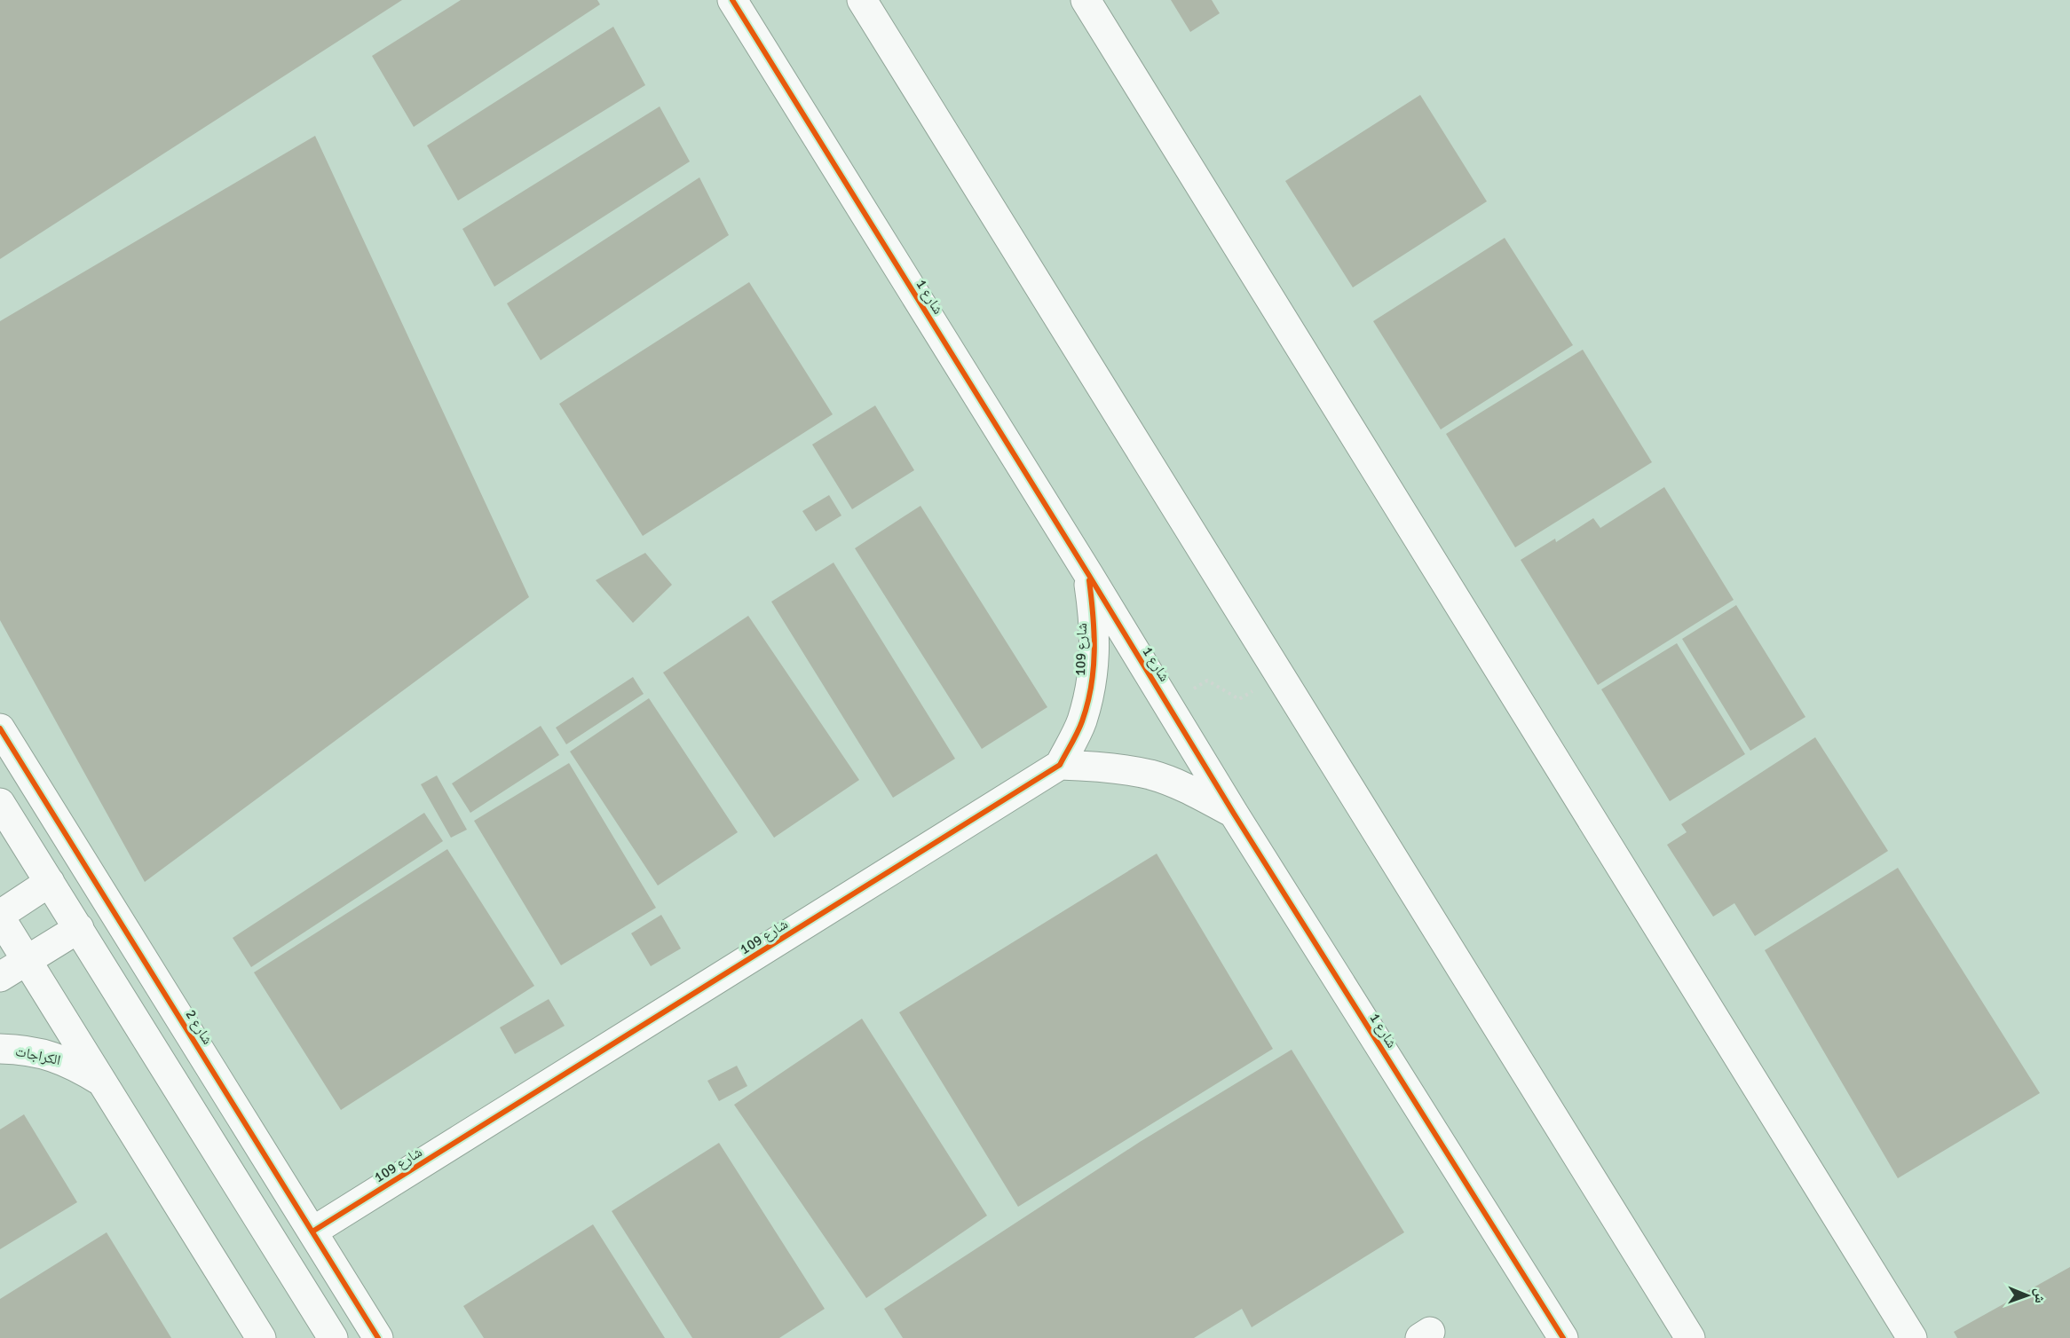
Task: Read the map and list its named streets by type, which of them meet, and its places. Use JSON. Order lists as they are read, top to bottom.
{
  "streets": {
    "street": [
      "شارع 1",
      "شارع 109",
      "شارع 2",
      "الكراجات"
    ]
  },
  "crossings": [
    ["شارع 1", "شارع 109"],
    ["شارع 109", "شارع 2"]
  ],
  "north": "right"
}
